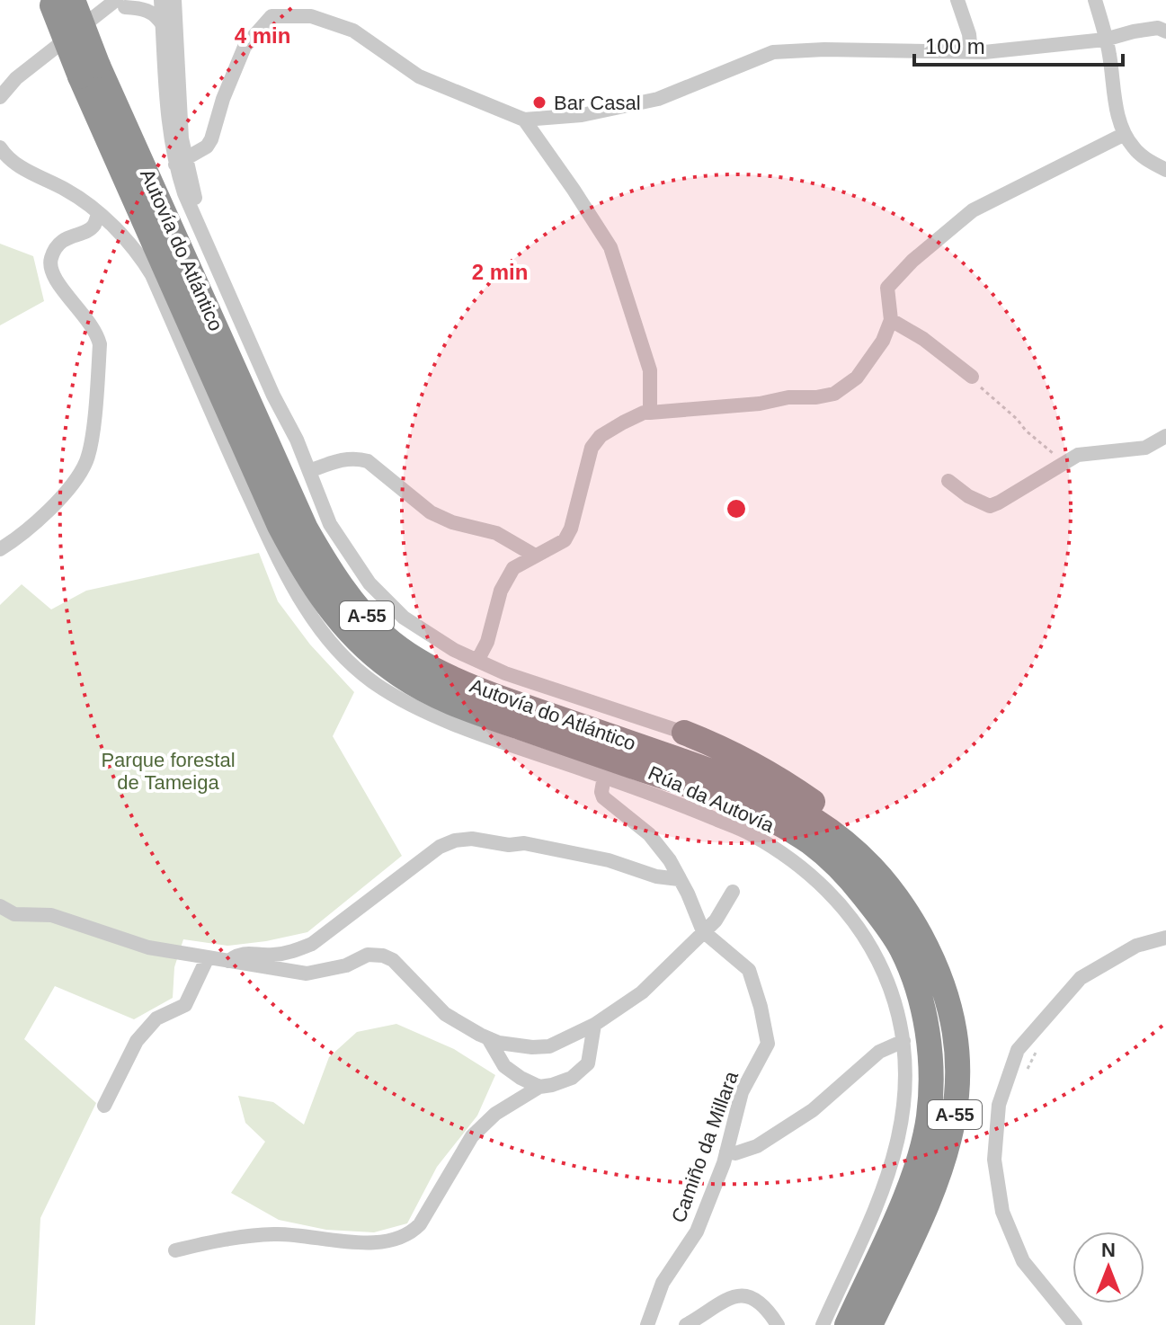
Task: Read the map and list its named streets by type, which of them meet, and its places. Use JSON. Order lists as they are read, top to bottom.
{
  "streets": {
    "highway": ["Autovía do Atlántico", "A-55"],
    "street": ["Rúa da Autovía", "Camiño da Millara"]
  },
  "crossings": [
    ["Rúa da Autovía", "Camiño da Millara"]
  ],
  "parks": ["Parque forestal de Tameiga"],
  "places": ["Bar Casal"],
  "scale_bar": "100 m",
  "north": "top",
  "rings": ["4 min", "2 min"]
}
